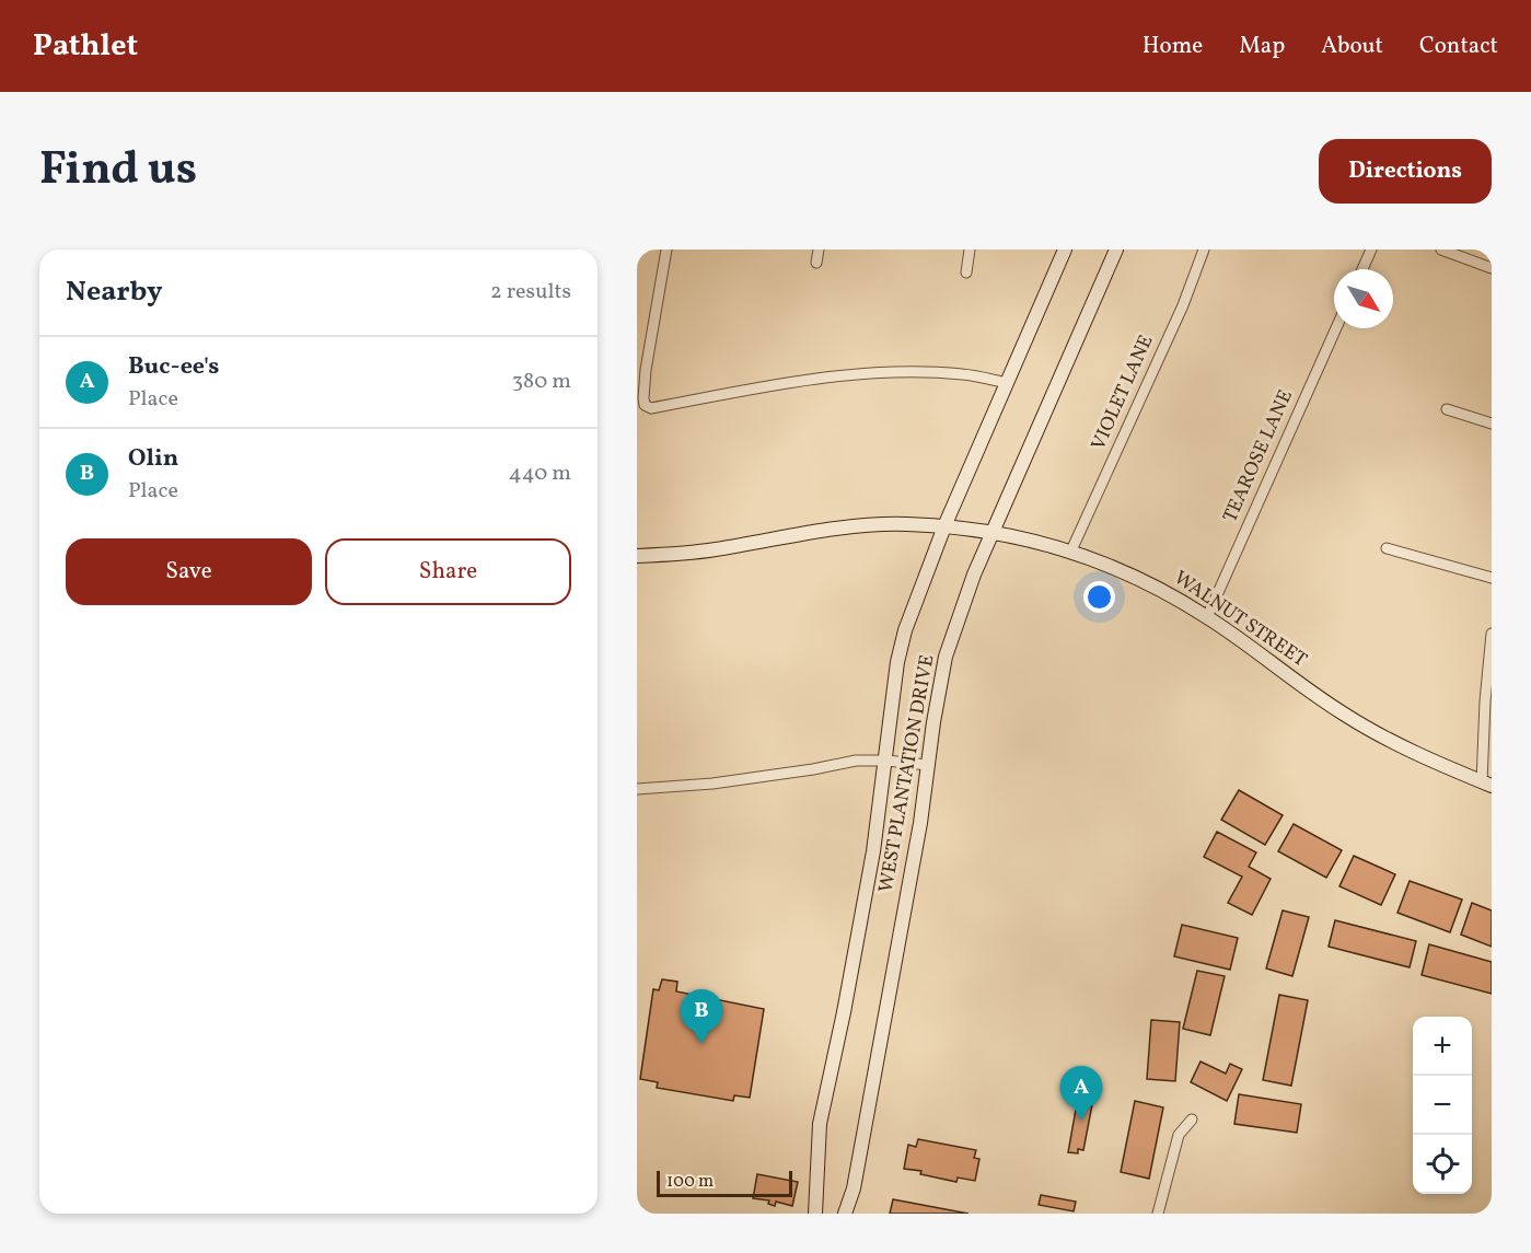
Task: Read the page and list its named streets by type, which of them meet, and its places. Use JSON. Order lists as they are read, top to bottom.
{
  "streets": {
    "main road": ["WALNUT STREET", "WEST PLANTATION DRIVE"],
    "street": ["VIOLET LANE", "TEAROSE LANE"]
  },
  "crossings": [
    ["VIOLET LANE", "WALNUT STREET"],
    ["TEAROSE LANE", "WALNUT STREET"],
    ["WALNUT STREET", "WEST PLANTATION DRIVE"]
  ],
  "scale_bar": "100 m",
  "north": "bottom right",
  "page": {
    "header": "Pathlet",
    "nav": [
      "Home",
      "Map",
      "About",
      "Contact"
    ],
    "title": "Find us",
    "buttons": [
      "Directions",
      ["Save", "Share"]
    ],
    "heading": ["Nearby", "2 results"],
    "list": [
      {
        "mark": "A",
        "name": "Buc-ee's",
        "note": "Place",
        "value": "380 m"
      },
      {
        "mark": "B",
        "name": "Olin",
        "note": "Place",
        "value": "440 m"
      }
    ],
    "pins": ["B", "A"],
    "map_buttons": ["+", "−"],
    "scale": "100 m"
  }
}
